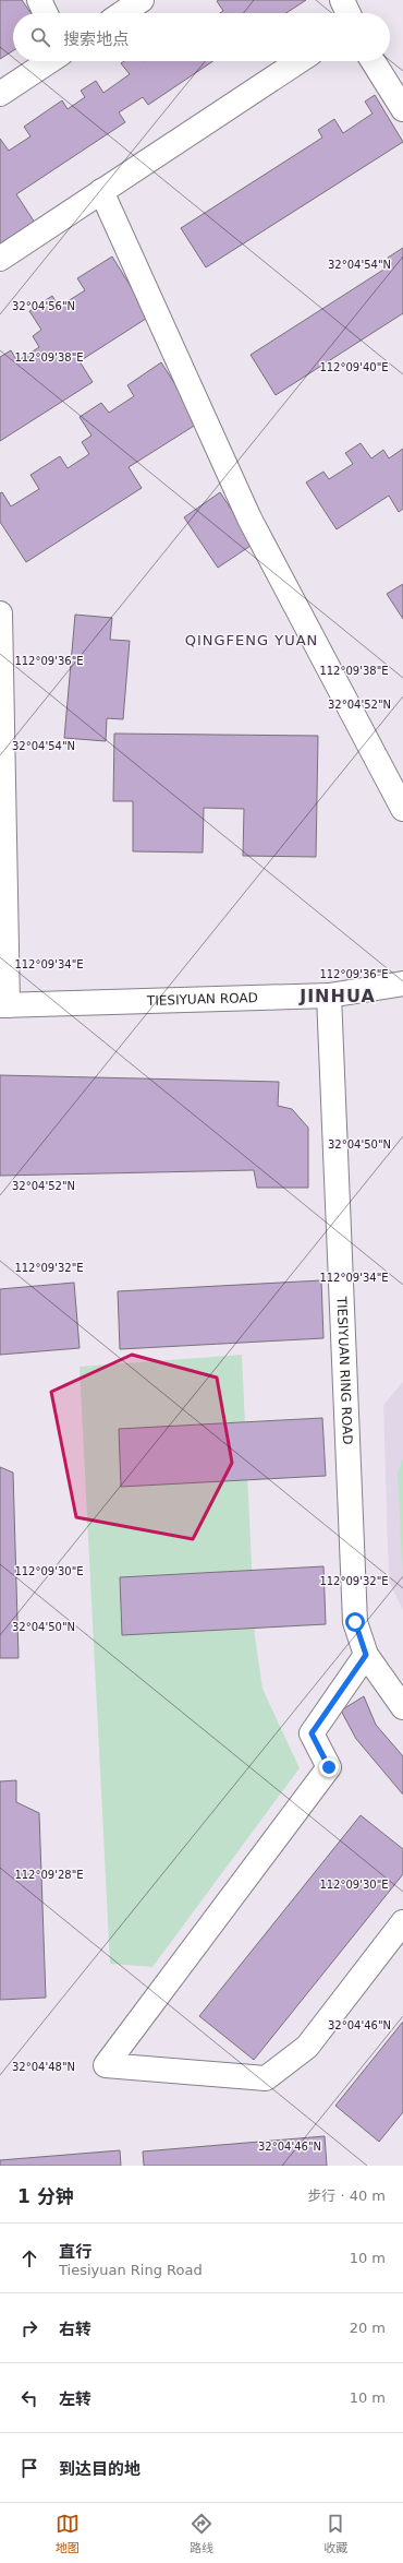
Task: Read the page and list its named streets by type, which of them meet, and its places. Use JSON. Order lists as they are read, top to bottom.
{
  "streets": {
    "street": ["TIESIYUAN ROAD", "TIESIYUAN RING ROAD"]
  },
  "crossings": [
    ["TIESIYUAN ROAD", "TIESIYUAN RING ROAD"]
  ],
  "districts": ["QINGFENG YUAN", "JINHUA"],
  "page": {
    "search": "搜索地点",
    "heading": ["1 分钟", "步行 · 40 m"],
    "list": [
      ["直行", "Tiesiyuan Ring Road", "10 m"],
      ["右转", "20 m"],
      ["左转", "10 m"],
      "到达目的地"
    ],
    "nav": ["地图", "路线", "收藏"]
  },
  "coordinates": [
    "32°04'54\"N",
    "32°04'56\"N",
    "112°09'38\"E",
    "112°09'40\"E",
    "112°09'36\"E",
    "32°04'52\"N",
    "112°09'34\"E",
    "32°04'50\"N",
    "112°09'32\"E",
    "112°09'30\"E",
    "112°09'28\"E",
    "32°04'46\"N",
    "32°04'48\"N"
  ]
}
